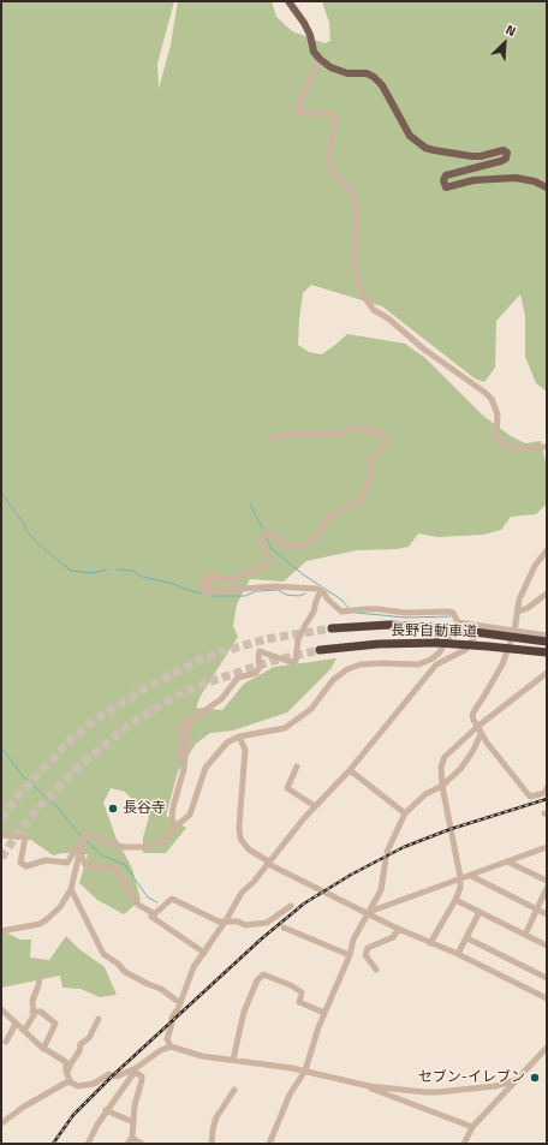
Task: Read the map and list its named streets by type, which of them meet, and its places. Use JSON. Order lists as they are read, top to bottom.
{
  "streets": {
    "highway": ["長野自動車道"]
  },
  "places": ["長谷寺", "セブン-イレブン"],
  "north": "top right"
}
